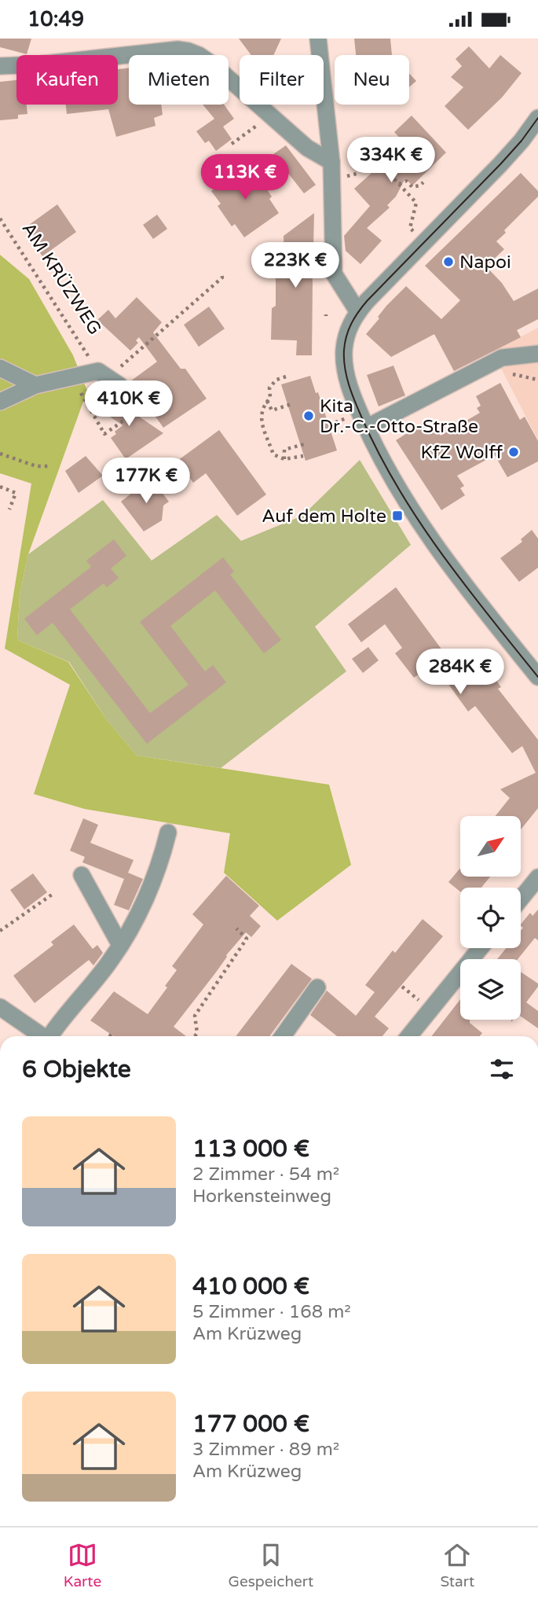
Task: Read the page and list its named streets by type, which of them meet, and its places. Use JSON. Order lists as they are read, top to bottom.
{
  "streets": {
    "path": ["AM KRÜZWEG"]
  },
  "places": {
    "other": ["Napoi", "Kita Dr.-C.-Otto-Straße", "KfZ Wolff"],
    "transit": ["Auf dem Holte"]
  },
  "north": "top right",
  "page": {
    "status": "10:49",
    "chip": [
      "Kaufen",
      "Mieten",
      "Filter",
      "Neu"
    ],
    "price": [
      "334K €",
      "113K €",
      "223K €",
      "410K €",
      "177K €",
      "284K €"
    ],
    "heading": "6 Objekte",
    "list": [
      {
        "name": "113 000 €",
        "note": "2 Zimmer · 54 m² · Horkensteinweg"
      },
      {
        "name": "410 000 €",
        "note": "5 Zimmer · 168 m² · Am Krüzweg"
      },
      {
        "name": "177 000 €",
        "note": "3 Zimmer · 89 m² · Am Krüzweg"
      }
    ],
    "tabs": ["Karte", "Gespeichert", "Start"]
  }
}
